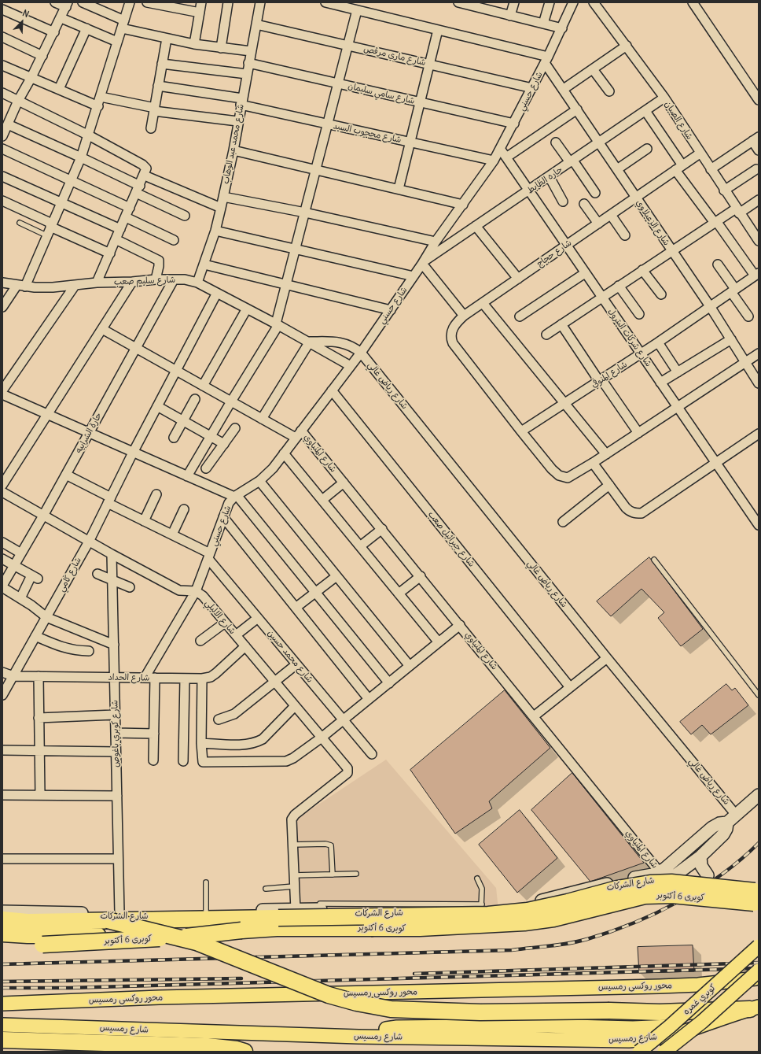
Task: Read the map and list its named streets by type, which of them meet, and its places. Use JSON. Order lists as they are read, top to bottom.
{
  "streets": {
    "highway": ["كوبرى 6 أكتوبر"],
    "main road": [
      "شارع الشركات",
      "محور روكسى رمسيس",
      "كوبري غمره",
      "شارع رمسيس"
    ],
    "street": [
      "شارع ماري مرقص",
      "شارع حسني",
      "شارع سامي سليمان",
      "شارع الصبان",
      "شارع محجوب السيد",
      "شارع محمد عبد الوهاب",
      "حاره الظابط",
      "شارع الزعبلاوي",
      "شارع حجاج",
      "شارع سليم صعب",
      "شارع شركات البترول",
      "شارع المنوفي",
      "شارع رياض غالي",
      "حارة الشرابيه",
      "شارع المنياوي",
      "شارع جبرائيل صعب",
      "شارع كامي",
      "شارع الاليلي",
      "شارع محمد حسين",
      "شارع الحداد",
      "شارع كوبري باغوص"
    ]
  },
  "crossings": [
    ["شارع ماري مرقص", "شارع حسني"],
    ["شارع ماري مرقص", "شارع محمد عبد الوهاب"],
    ["شارع حسني", "شارع سامي سليمان"],
    ["شارع حسني", "شارع محجوب السيد"],
    ["شارع حسني", "حاره الظابط"],
    ["شارع حسني", "شارع الزعبلاوي"],
    ["شارع حسني", "شارع سليم صعب"],
    ["شارع حسني", "شارع شركات البترول"],
    ["شارع حسني", "شارع رياض غالي"],
    ["شارع حسني", "شارع المنياوي"],
    ["شارع حسني", "شارع جبرائيل صعب"],
    ["شارع حسني", "شارع الاليلي"],
    ["شارع حسني", "شارع محمد حسين"],
    ["شارع حسني", "شارع الحداد"],
    ["شارع سامي سليمان", "شارع محمد عبد الوهاب"],
    ["شارع الصبان", "حاره الظابط"],
    ["شارع الصبان", "شارع حجاج"],
    ["شارع محجوب السيد", "شارع محمد عبد الوهاب"],
    ["شارع محمد عبد الوهاب", "شارع سليم صعب"],
    ["حاره الظابط", "شارع الزعبلاوي"],
    ["حاره الظابط", "شارع شركات البترول"],
    ["شارع الزعبلاوي", "شارع حجاج"],
    ["شارع الزعبلاوي", "شارع المنوفي"],
    ["شارع حجاج", "شارع شركات البترول"],
    ["شارع حجاج", "شارع المنوفي"],
    ["شارع سليم صعب", "شارع رياض غالي"],
    ["شارع سليم صعب", "حارة الشرابيه"],
    ["شارع سليم صعب", "شارع كامي"],
    ["شارع شركات البترول", "شارع المنوفي"],
    ["شارع رياض غالي", "شارع الشركات"],
    ["شارع المنياوي", "شارع الشركات"],
    ["شارع كامي", "شارع الحداد"],
    ["شارع الاليلي", "شارع الحداد"],
    ["شارع الحداد", "شارع كوبري باغوص"],
    ["شارع كوبري باغوص", "شارع الشركات"],
    ["شارع كوبري باغوص", "كوبرى 6 أكتوبر"],
    ["شارع الشركات", "كوبرى 6 أكتوبر"]
  ],
  "north": "top right"
}
